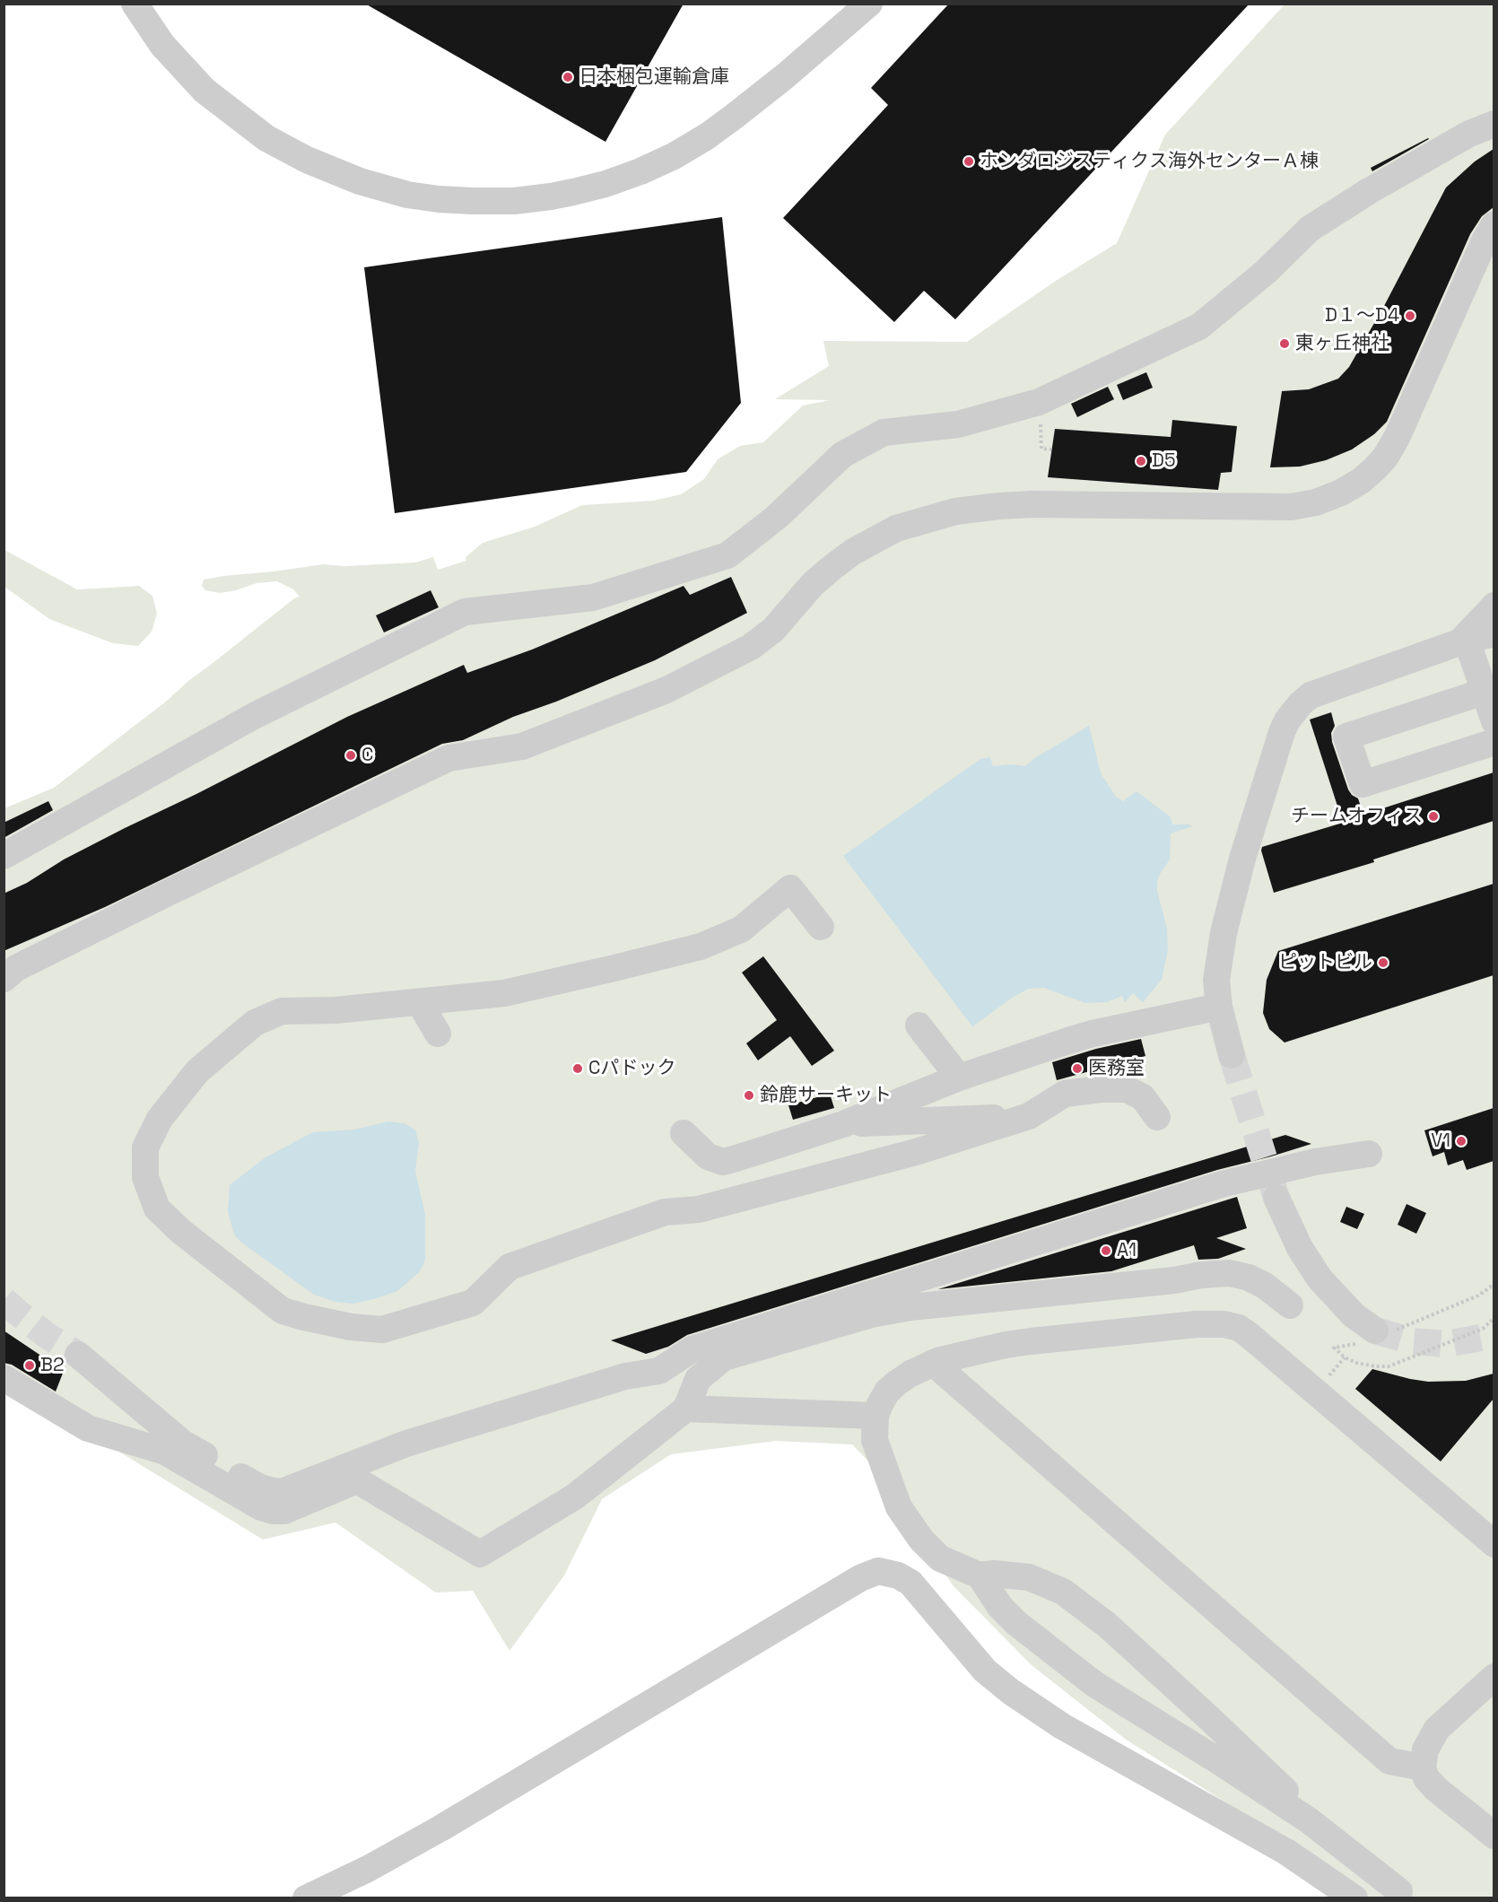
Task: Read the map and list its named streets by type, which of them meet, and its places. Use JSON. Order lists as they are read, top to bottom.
{
  "places": [
    "日本梱包運輸倉庫",
    "ホンダロジスティクス海外センターＡ棟",
    "D１～D4",
    "東ヶ丘神社",
    "D5",
    "C",
    "チームオフィス",
    "ピットビル",
    "Cパドック",
    "医務室",
    "鈴鹿サーキット",
    "V1",
    "A1",
    "B2"
  ]
}
